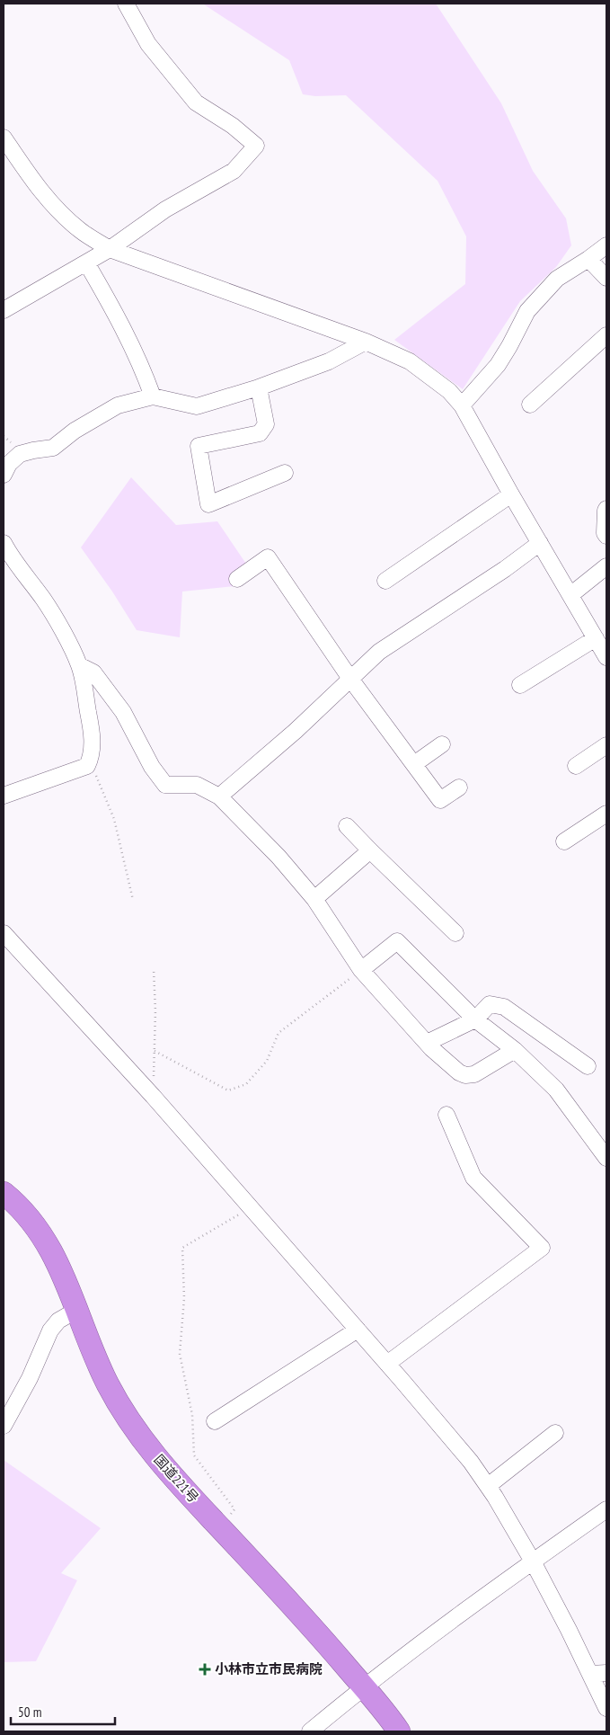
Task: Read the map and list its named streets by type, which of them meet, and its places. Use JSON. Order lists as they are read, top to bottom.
{
  "streets": {
    "highway": ["国道221号"]
  },
  "places": {
    "health": ["小林市立市民病院"]
  },
  "scale_bar": "50 m"
}
